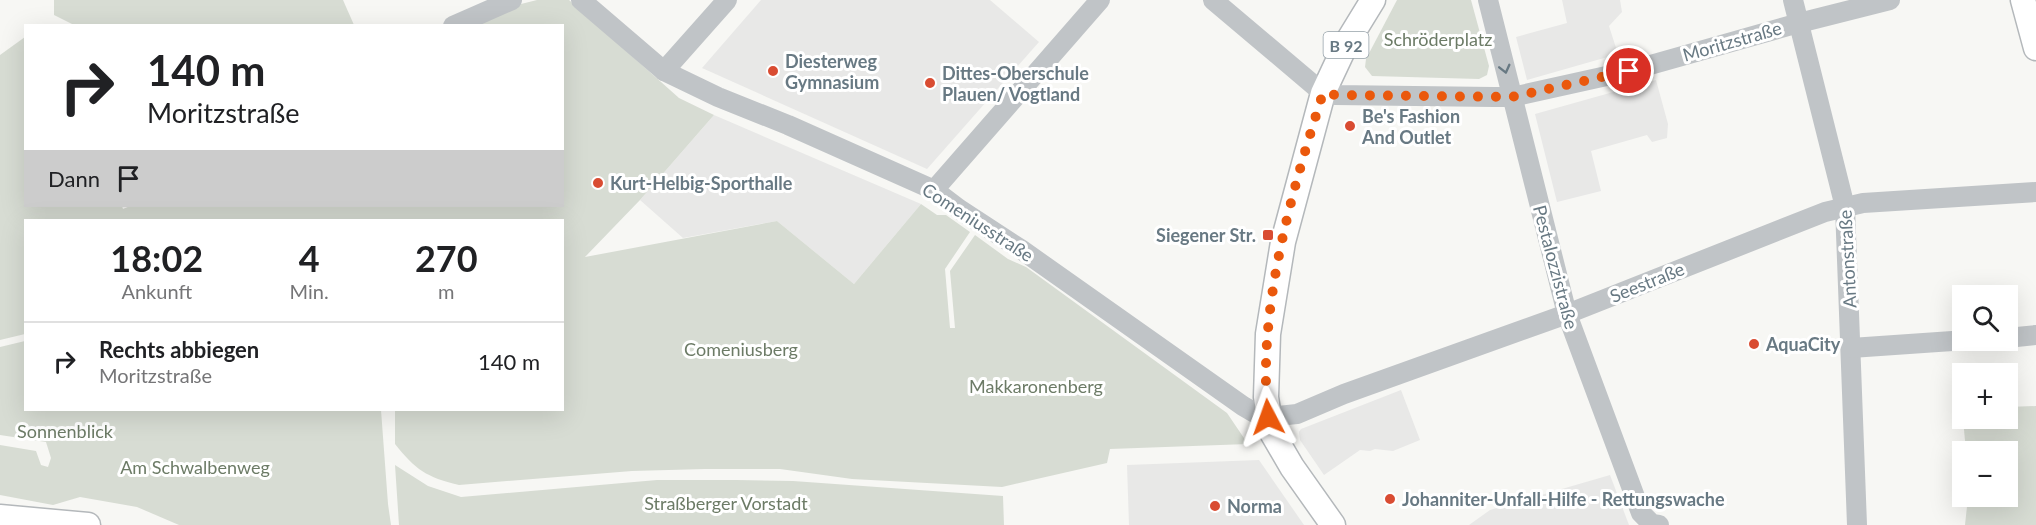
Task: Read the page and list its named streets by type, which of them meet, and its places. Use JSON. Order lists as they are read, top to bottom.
{
  "streets": {
    "main road": ["B 92"],
    "street": [
      "Moritzstraße",
      "Comeniusstraße",
      "Antonstraße",
      "Pestalozzistraße",
      "Seestraße"
    ]
  },
  "crossings": [
    ["Moritzstraße", "B 92"],
    ["Moritzstraße", "Antonstraße"],
    ["Moritzstraße", "Pestalozzistraße"],
    ["B 92", "Comeniusstraße"],
    ["B 92", "Seestraße"],
    ["Comeniusstraße", "Seestraße"],
    ["Antonstraße", "Seestraße"],
    ["Pestalozzistraße", "Seestraße"]
  ],
  "parks": [
    "Schröderplatz",
    "Comeniusberg",
    "Makkaronenberg",
    "Sonnenblick",
    "Am Schwalbenweg",
    "Straßberger Vorstadt"
  ],
  "places": {
    "other": [
      "Diesterweg Gymnasium",
      "Dittes-Oberschule Plauen/ Vogtland",
      "Be's Fashion And Outlet",
      "Kurt-Helbig-Sporthalle",
      "AquaCity",
      "Johanniter-Unfall-Hilfe - Rettungswache",
      "Norma"
    ],
    "transit": ["Siegener Str."]
  },
  "page": {
    "turn": ["140 m", "Moritzstraße"],
    "then": "Dann",
    "eta": [
      "18:02",
      "Ankunft",
      "4",
      "Min.",
      "270",
      "m"
    ],
    "map_buttons": ["+", "−"],
    "list": [
      {
        "name": "Rechts abbiegen",
        "note": "Moritzstraße",
        "value": "140 m"
      }
    ]
  }
}
